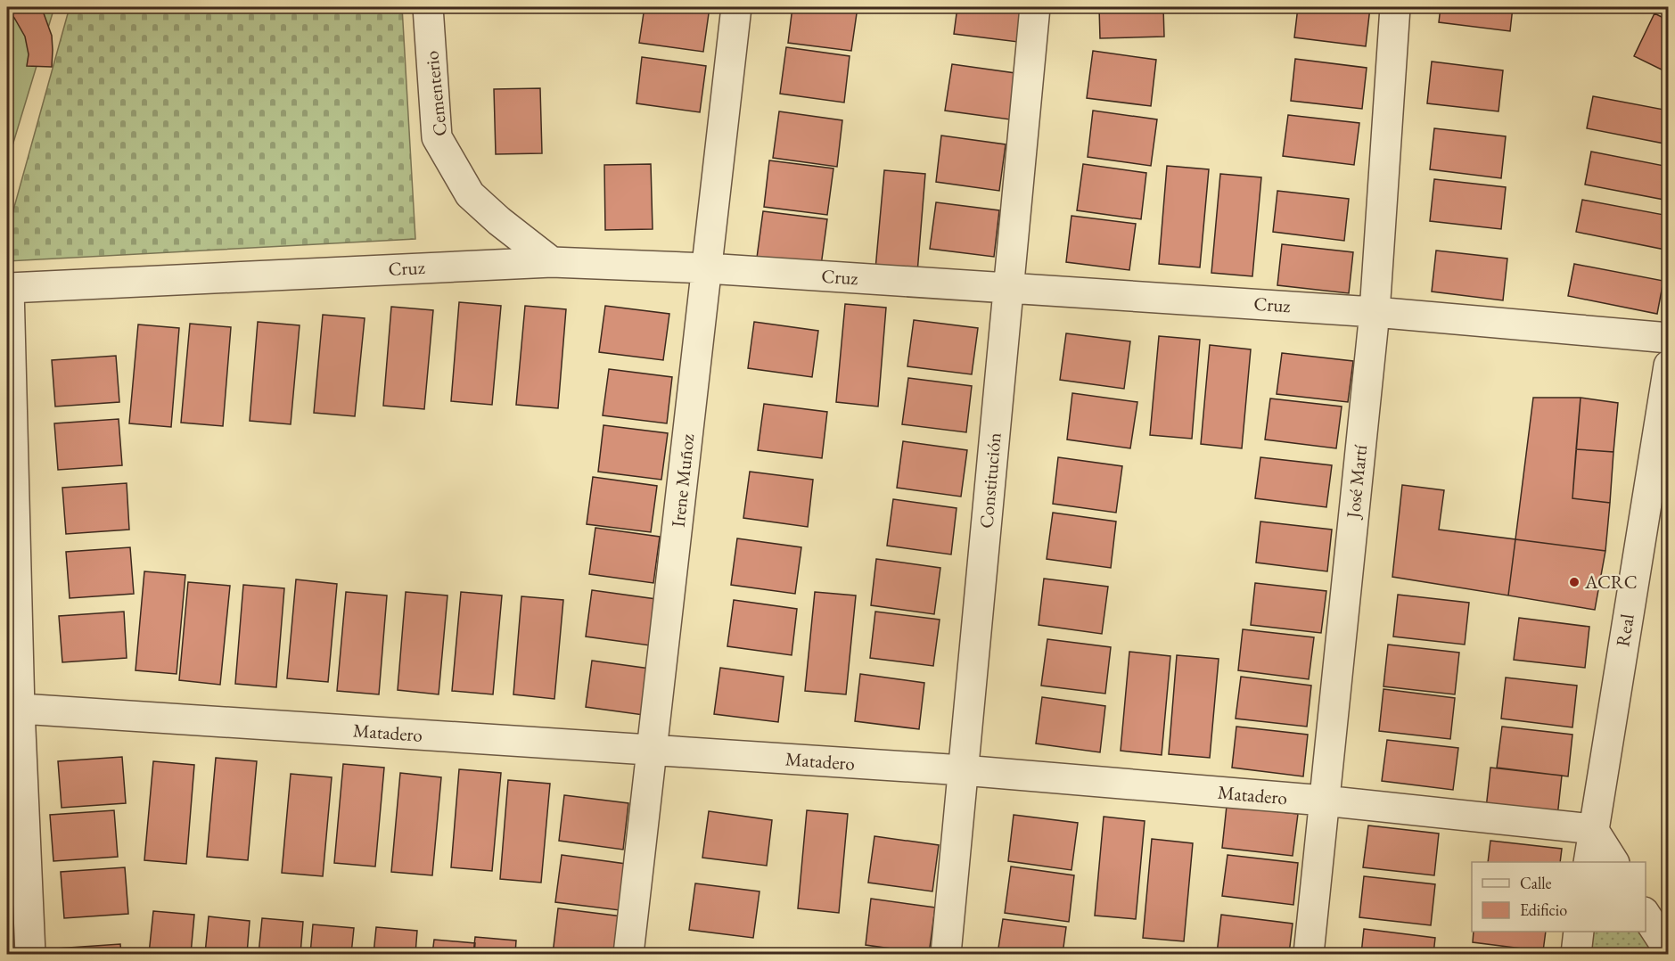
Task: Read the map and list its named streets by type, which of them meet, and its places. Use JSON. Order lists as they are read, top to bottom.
{
  "streets": {
    "street": [
      "Cementerio",
      "Cruz",
      "Irene Muñoz",
      "Constitución",
      "José Martí",
      "Real",
      "Matadero"
    ]
  },
  "crossings": [
    ["Cementerio", "Cruz"],
    ["Cruz", "Irene Muñoz"],
    ["Cruz", "Constitución"],
    ["Cruz", "José Martí"],
    ["Cruz", "Matadero"],
    ["Irene Muñoz", "Matadero"],
    ["Constitución", "Matadero"],
    ["José Martí", "Matadero"],
    ["Real", "Matadero"]
  ],
  "places": ["ACRC"],
  "legend": ["Calle", "Edificio"]
}
